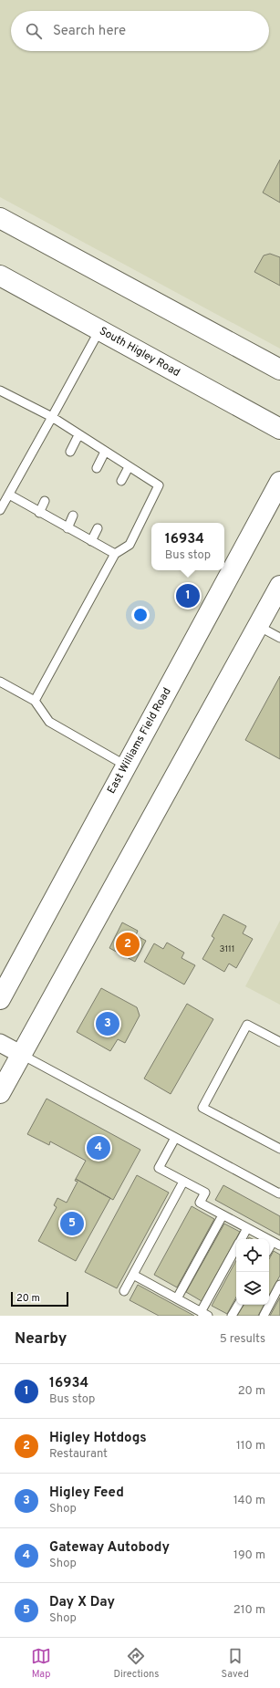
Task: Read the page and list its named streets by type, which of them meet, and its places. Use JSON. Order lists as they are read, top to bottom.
{
  "streets": {
    "main road": ["South Higley Road", "East Williams Field Road"]
  },
  "house_numbers": ["3111"],
  "scale_bar": "20 m",
  "page": {
    "search": "Search here",
    "popup": ["16934", "Bus stop"],
    "pins": [
      "1",
      "2",
      "3",
      "4",
      "5"
    ],
    "scale": "20 m",
    "heading": ["Nearby", "5 results"],
    "list": [
      {
        "mark": "1",
        "name": "16934",
        "note": "Bus stop",
        "value": "20 m"
      },
      {
        "mark": "2",
        "name": "Higley Hotdogs",
        "note": "Restaurant",
        "value": "110 m"
      },
      {
        "mark": "3",
        "name": "Higley Feed",
        "note": "Shop",
        "value": "140 m"
      },
      {
        "mark": "4",
        "name": "Gateway Autobody",
        "note": "Shop",
        "value": "190 m"
      },
      {
        "mark": "5",
        "name": "Day X Day",
        "note": "Shop",
        "value": "210 m"
      }
    ],
    "nav": ["Map", "Directions", "Saved"]
  }
}
